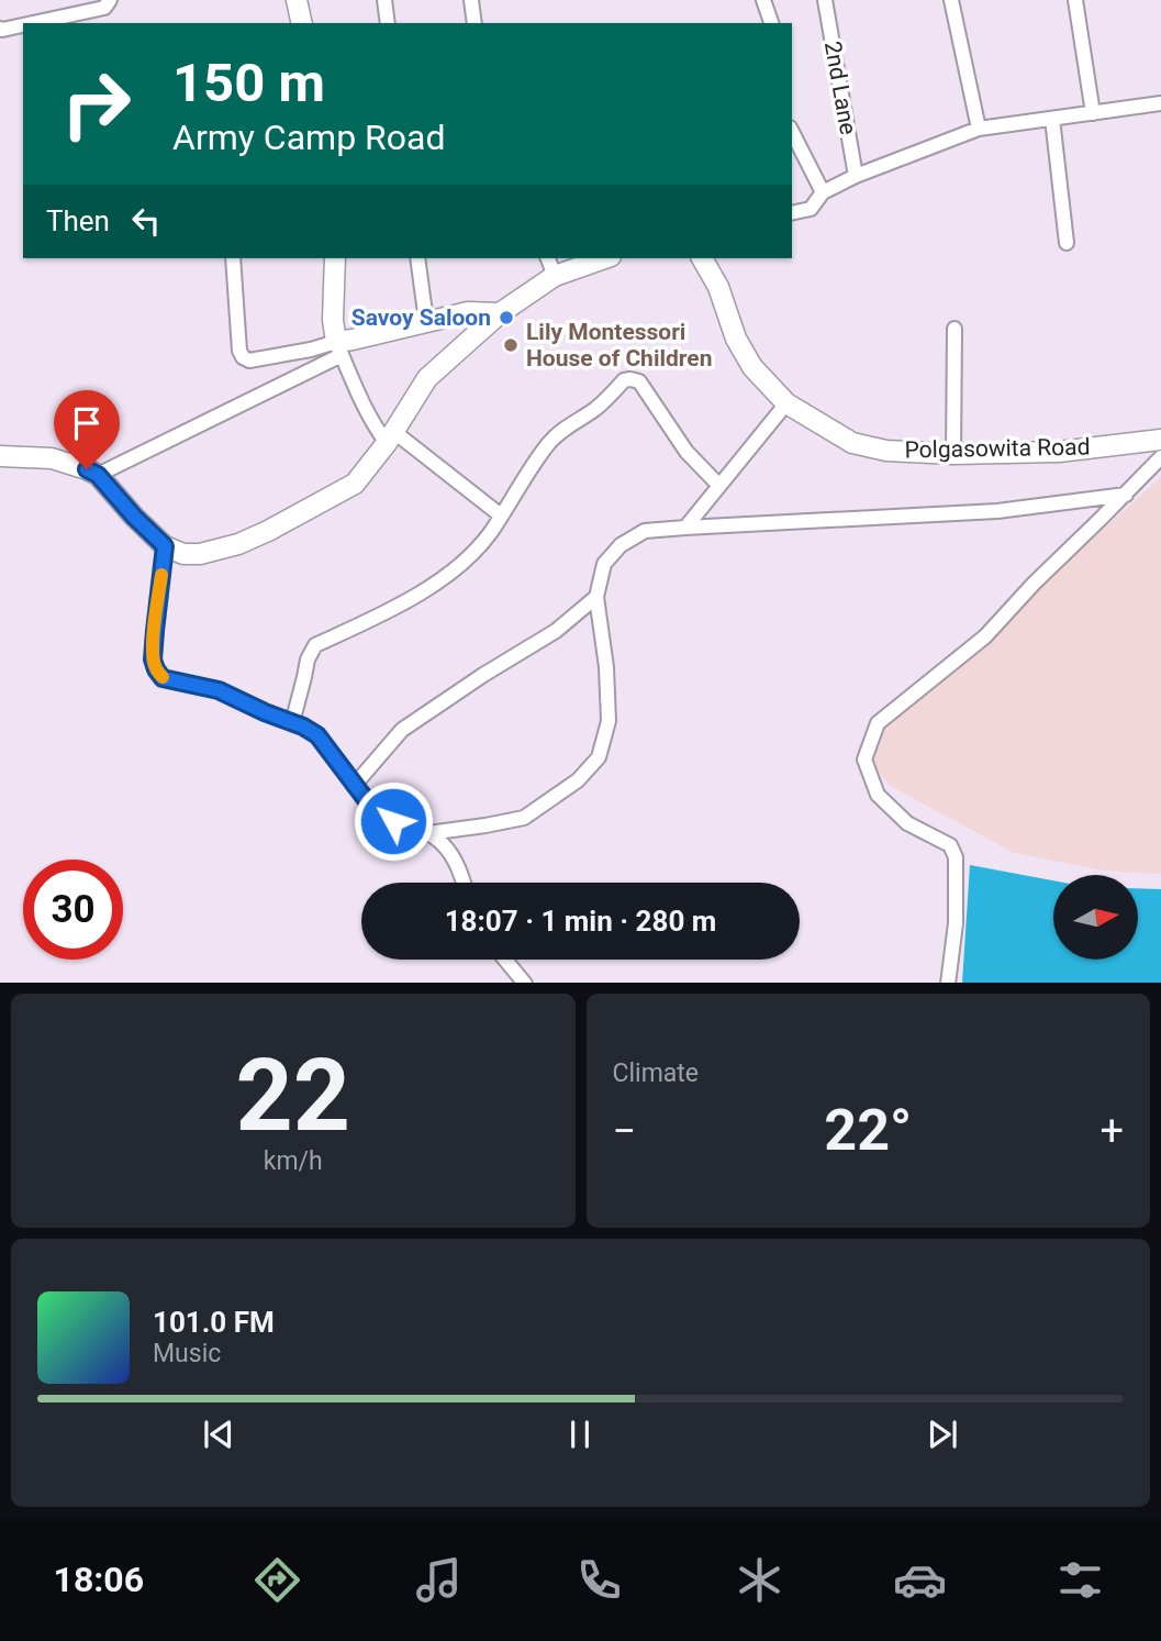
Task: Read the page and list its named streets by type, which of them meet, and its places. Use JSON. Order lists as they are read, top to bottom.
{
  "streets": {
    "street": ["2nd Lane", "Polgasowita Road"]
  },
  "places": ["Savoy Saloon", "Lily Montessori House of Children"],
  "north": "right",
  "page": {
    "turn": ["150 m", "Army Camp Road"],
    "then": "Then",
    "limit": "30",
    "trip": "18:07 · 1 min · 280 m",
    "tile": [
      ["22", "km/h"],
      "Climate"
    ],
    "heat": ["−", "22°", "+"],
    "song": ["101.0 FM", "Music"],
    "tabs": "18:06"
  }
}
